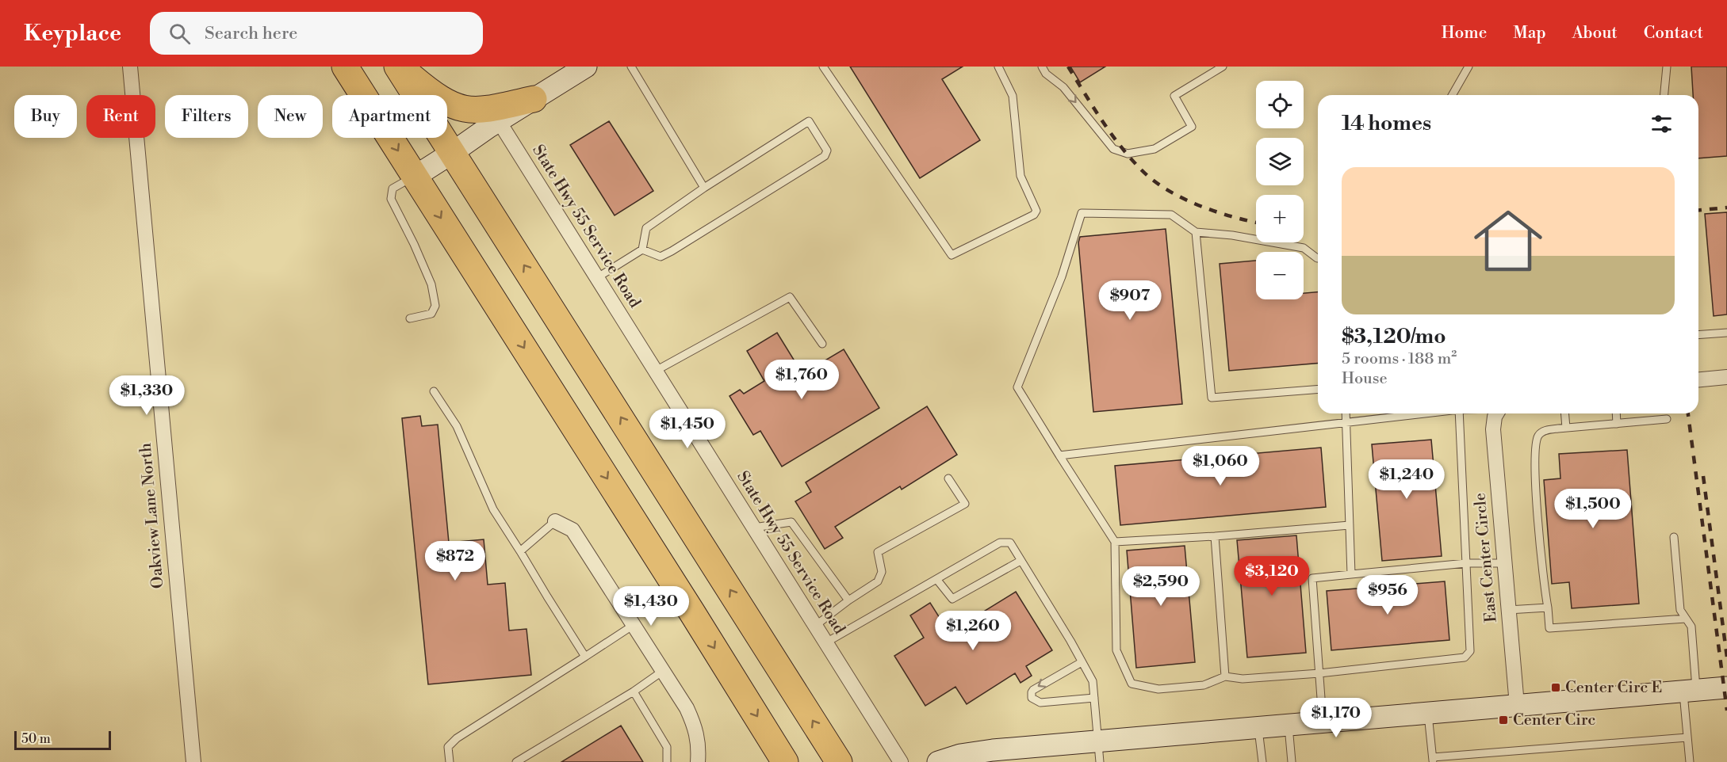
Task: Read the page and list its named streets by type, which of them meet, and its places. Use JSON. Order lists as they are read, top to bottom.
{
  "streets": {
    "street": ["State Hwy 55 Service Road", "Oakview Lane North", "East Center Circle"]
  },
  "places": {
    "transit": ["Center Circ E", "Center Circ"]
  },
  "scale_bar": "50 m",
  "page": {
    "header": "Keyplace",
    "search": "Search here",
    "nav": [
      "Home",
      "Map",
      "About",
      "Contact"
    ],
    "map_buttons": ["+", "−"],
    "chip": [
      "Buy",
      "Rent",
      "Filters",
      "New",
      "Apartment"
    ],
    "heading": "14 homes",
    "list": [
      {
        "name": "$3,120/mo",
        "note": "5 rooms · 188 m² · House"
      }
    ],
    "price": [
      "$907",
      "$1,760",
      "$1,330",
      "$1,450",
      "$1,060",
      "$1,240",
      "$1,500",
      "$872",
      "$3,120",
      "$2,590",
      "$956",
      "$1,430",
      "$1,260",
      "$1,170"
    ],
    "scale": "50 m"
  }
}
